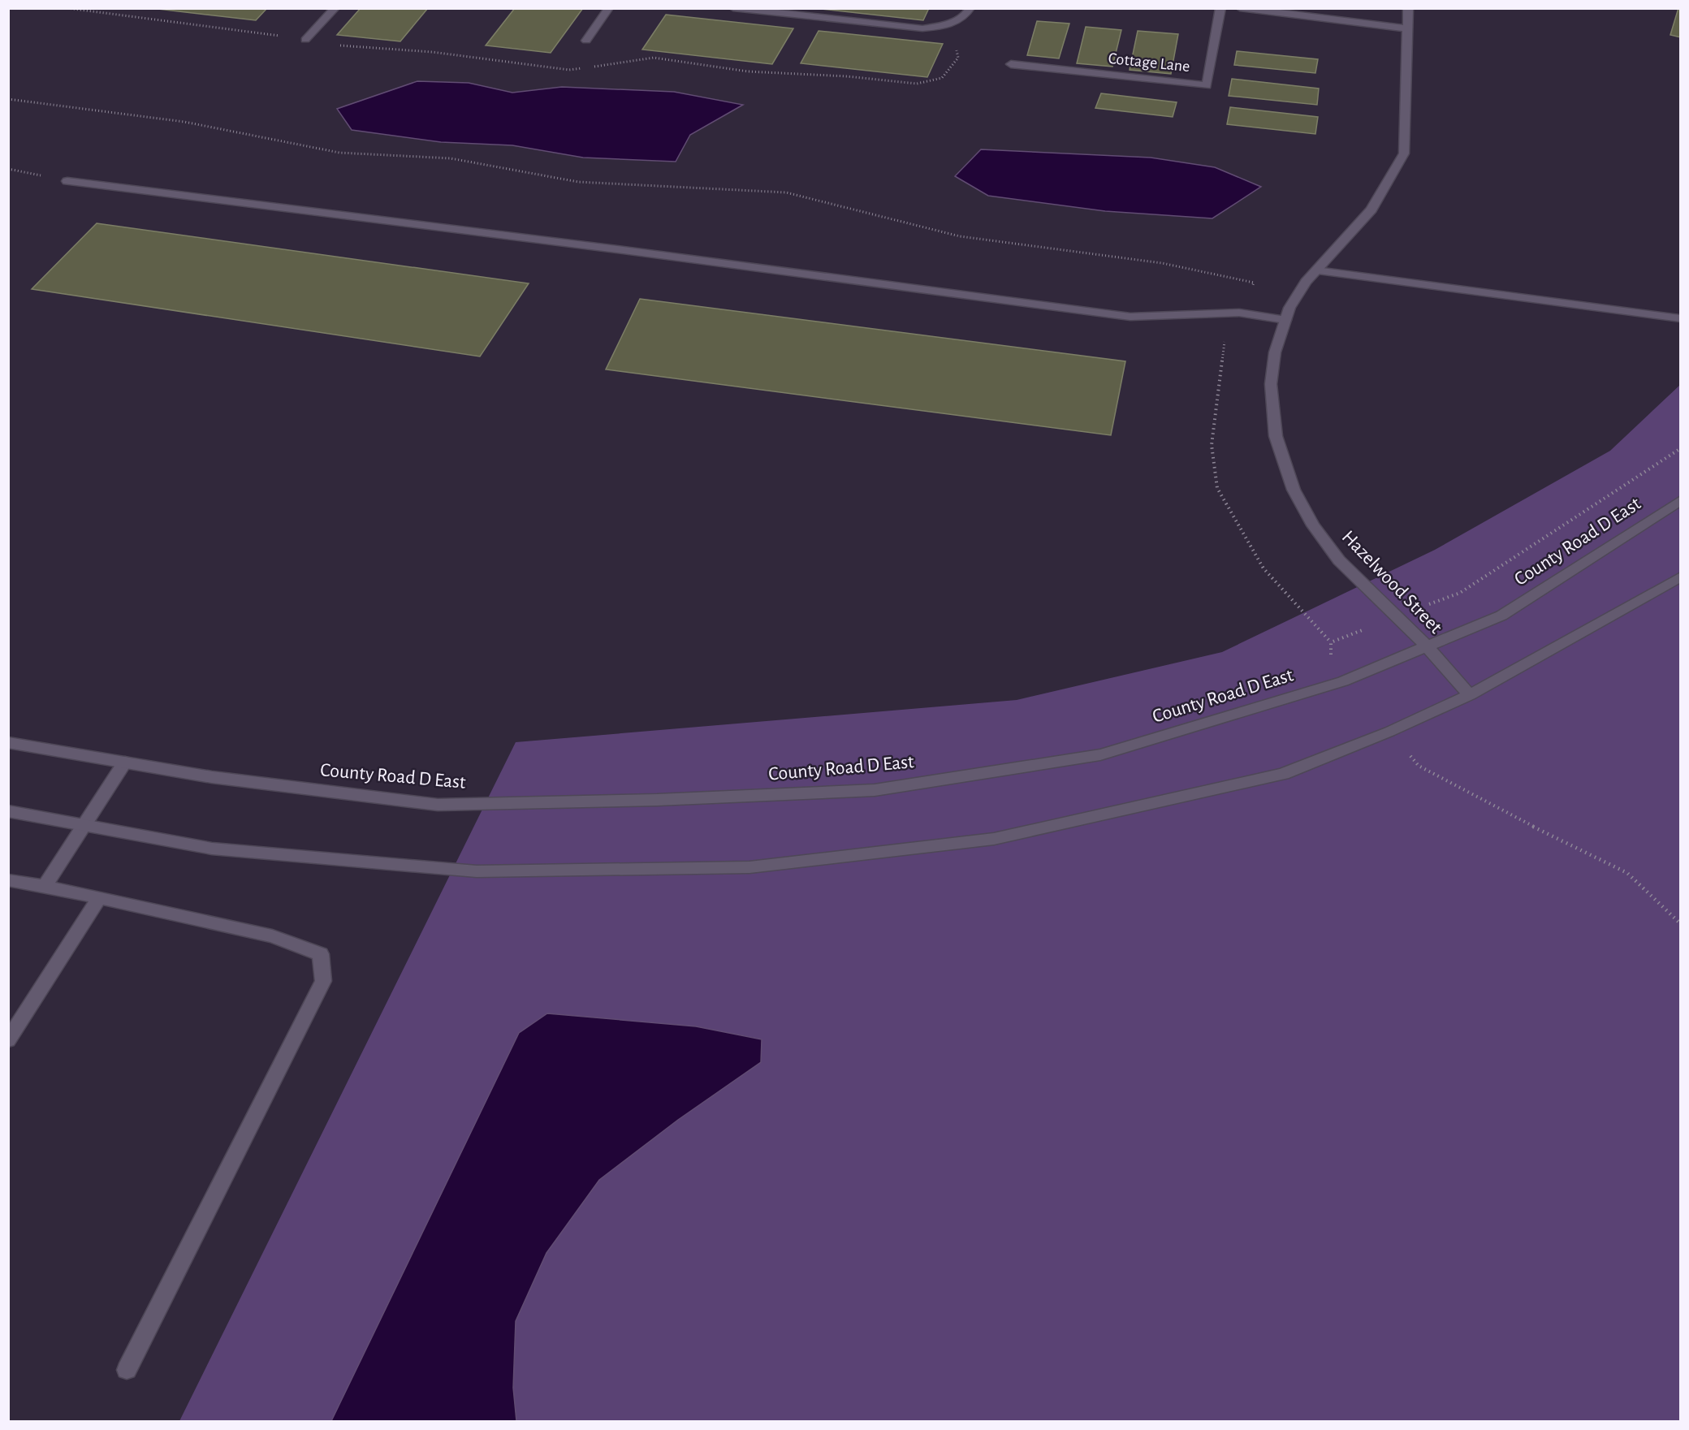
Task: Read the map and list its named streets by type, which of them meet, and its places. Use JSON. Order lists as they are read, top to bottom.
{
  "streets": {
    "street": ["Cottage Lane", "County Road D East", "Hazelwood Street"]
  },
  "crossings": [
    ["County Road D East", "Hazelwood Street"]
  ]
}
